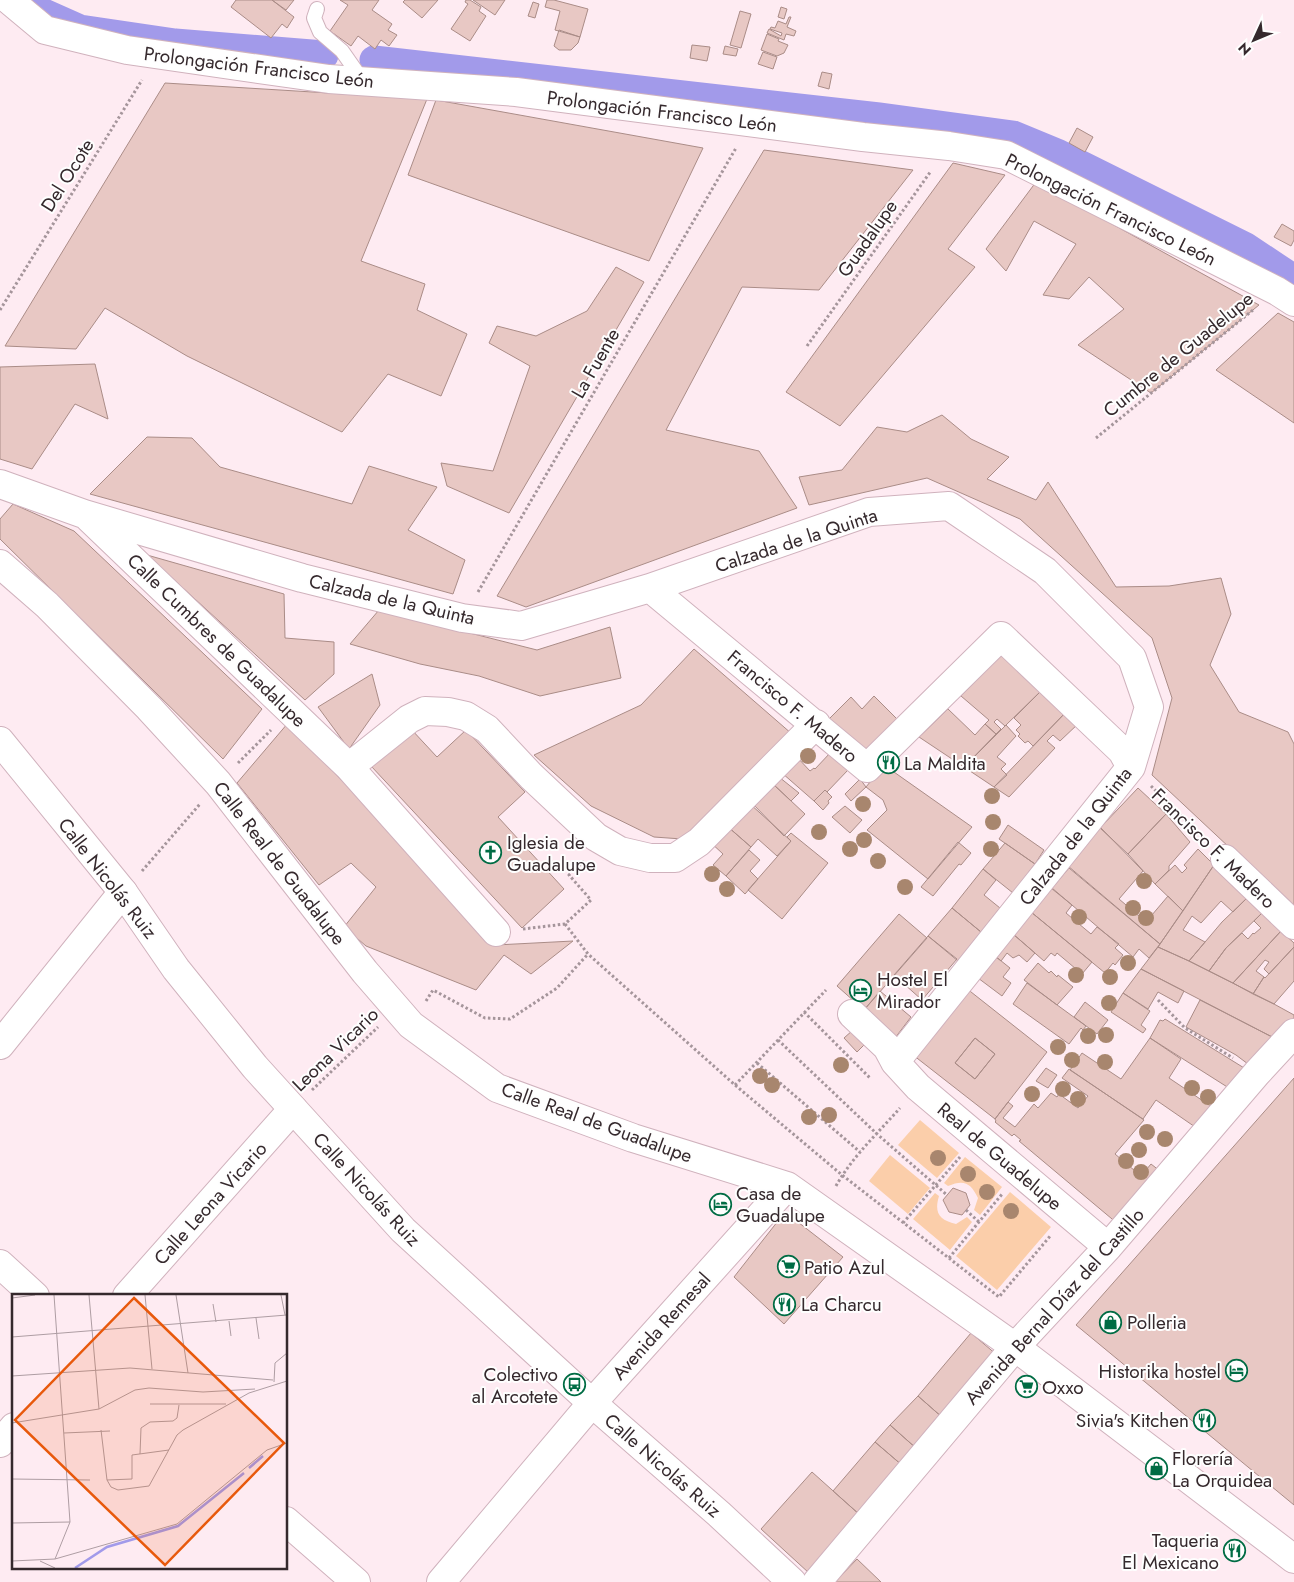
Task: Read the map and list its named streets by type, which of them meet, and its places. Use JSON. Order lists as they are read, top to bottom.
{
  "streets": {
    "street": [
      "Prolongación Francisco León",
      "Calzada de la Quinta",
      "Calle Cumbres de Guadalupe",
      "Francisco F. Madero",
      "Calle Real de Guadalupe",
      "Calle Nicolás Ruiz",
      "Real de Guadelupe",
      "Calle Leona Vicario",
      "Avenida Bernal Díaz del Castillo",
      "Avenida Remesal"
    ],
    "path": [
      "Del Ocote",
      "Guadalupe",
      "Cumbre de Guadelupe",
      "La Fuente",
      "Leona Vicario"
    ]
  },
  "crossings": [
    ["Prolongación Francisco León", "Del Ocote"],
    ["Prolongación Francisco León", "Guadalupe"],
    ["Prolongación Francisco León", "Cumbre de Guadelupe"],
    ["Prolongación Francisco León", "La Fuente"],
    ["La Fuente", "Calzada de la Quinta"],
    ["Calzada de la Quinta", "Calle Cumbres de Guadalupe"],
    ["Calzada de la Quinta", "Francisco F. Madero"],
    ["Calzada de la Quinta", "Real de Guadelupe"],
    ["Calle Real de Guadalupe", "Leona Vicario"],
    ["Calle Real de Guadalupe", "Avenida Bernal Díaz del Castillo"],
    ["Calle Real de Guadalupe", "Avenida Remesal"],
    ["Calle Nicolás Ruiz", "Leona Vicario"],
    ["Calle Nicolás Ruiz", "Calle Leona Vicario"],
    ["Calle Nicolás Ruiz", "Avenida Remesal"],
    ["Leona Vicario", "Calle Leona Vicario"],
    ["Real de Guadelupe", "Avenida Bernal Díaz del Castillo"]
  ],
  "places": {
    "restaurant": [
      "La Maldita",
      "La Charcu",
      "Sivia's Kitchen",
      "Taqueria El Mexicano"
    ],
    "church": ["Iglesia de Guadalupe"],
    "hotel": ["Hostel El Mirador", "Casa de Guadalupe", "Historika hostel"],
    "supermarket": ["Patio Azul", "Oxxo"],
    "shop": ["Polleria", "Florería La Orquidea"],
    "bus stop": ["Colectivo al Arcotete"]
  },
  "north": "bottom left"
}
